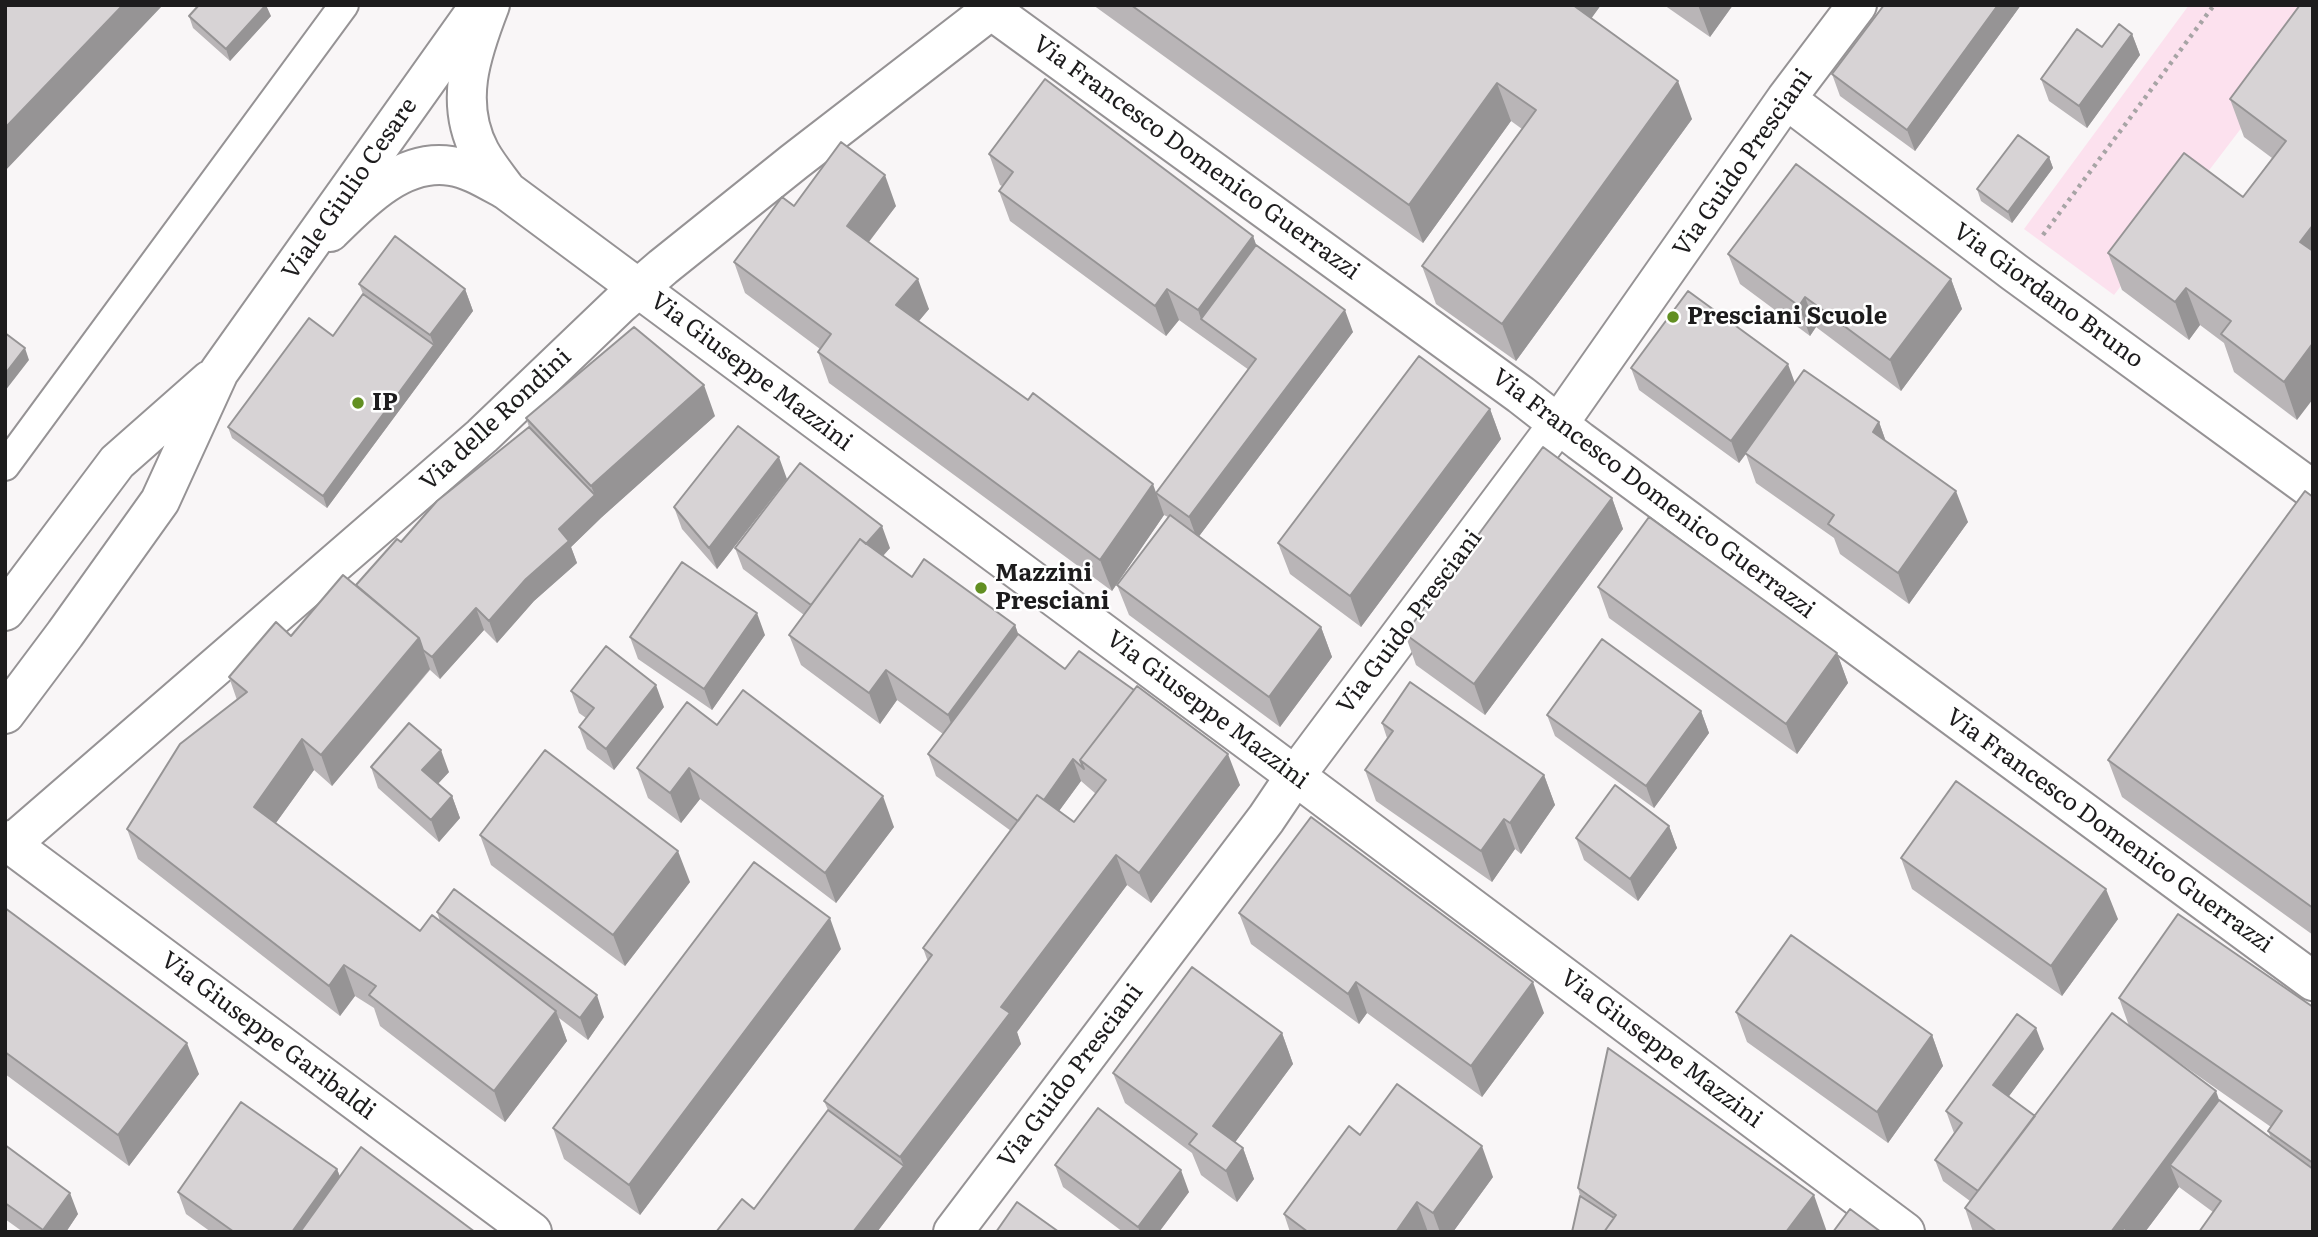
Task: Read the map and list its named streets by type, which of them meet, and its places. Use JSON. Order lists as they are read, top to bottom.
{
  "streets": {
    "street": [
      "Via Francesco Domenico Guerrazzi",
      "Via Guido Presciani",
      "Viale Giulio Cesare",
      "Via Giordano Bruno",
      "Via Giuseppe Mazzini",
      "Via delle Rondini",
      "Via Giuseppe Garibaldi"
    ]
  },
  "crossings": [
    ["Via Francesco Domenico Guerrazzi", "Via Guido Presciani"],
    ["Via Francesco Domenico Guerrazzi", "Via delle Rondini"],
    ["Via Guido Presciani", "Via Giordano Bruno"],
    ["Via Guido Presciani", "Via Giuseppe Mazzini"],
    ["Viale Giulio Cesare", "Via Giuseppe Mazzini"],
    ["Via Giuseppe Mazzini", "Via delle Rondini"],
    ["Via delle Rondini", "Via Giuseppe Garibaldi"]
  ],
  "places": ["Presciani Scuole", "IP", "Mazzini Presciani"]
}
